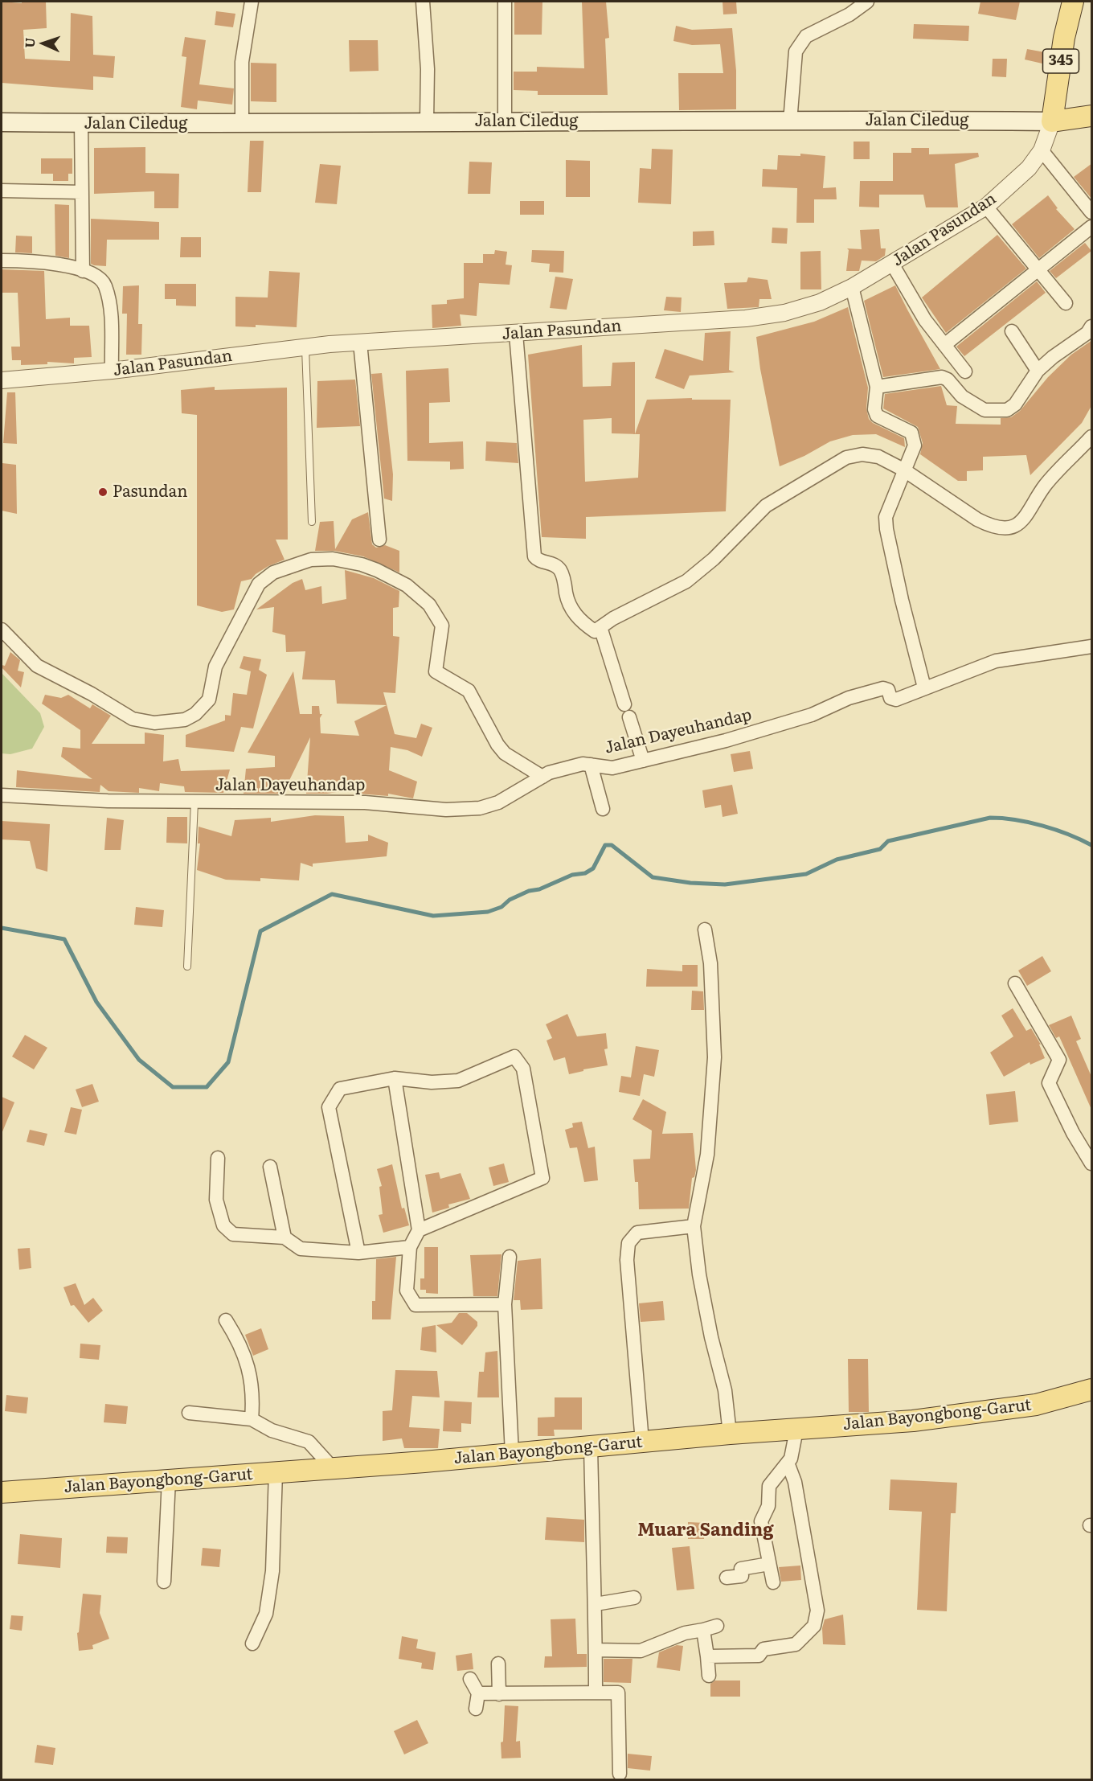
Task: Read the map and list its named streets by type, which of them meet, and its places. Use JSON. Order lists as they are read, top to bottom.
{
  "streets": {
    "main road": ["345", "Jalan Ciledug", "Jalan Bayongbong-Garut"],
    "street": ["Jalan Pasundan", "Jalan Dayeuhandap"]
  },
  "crossings": [
    ["345", "Jalan Ciledug"],
    ["345", "Jalan Pasundan"],
    ["Jalan Ciledug", "Jalan Pasundan"]
  ],
  "districts": ["Muara Sanding"],
  "places": ["Pasundan"],
  "north": "left"
}
